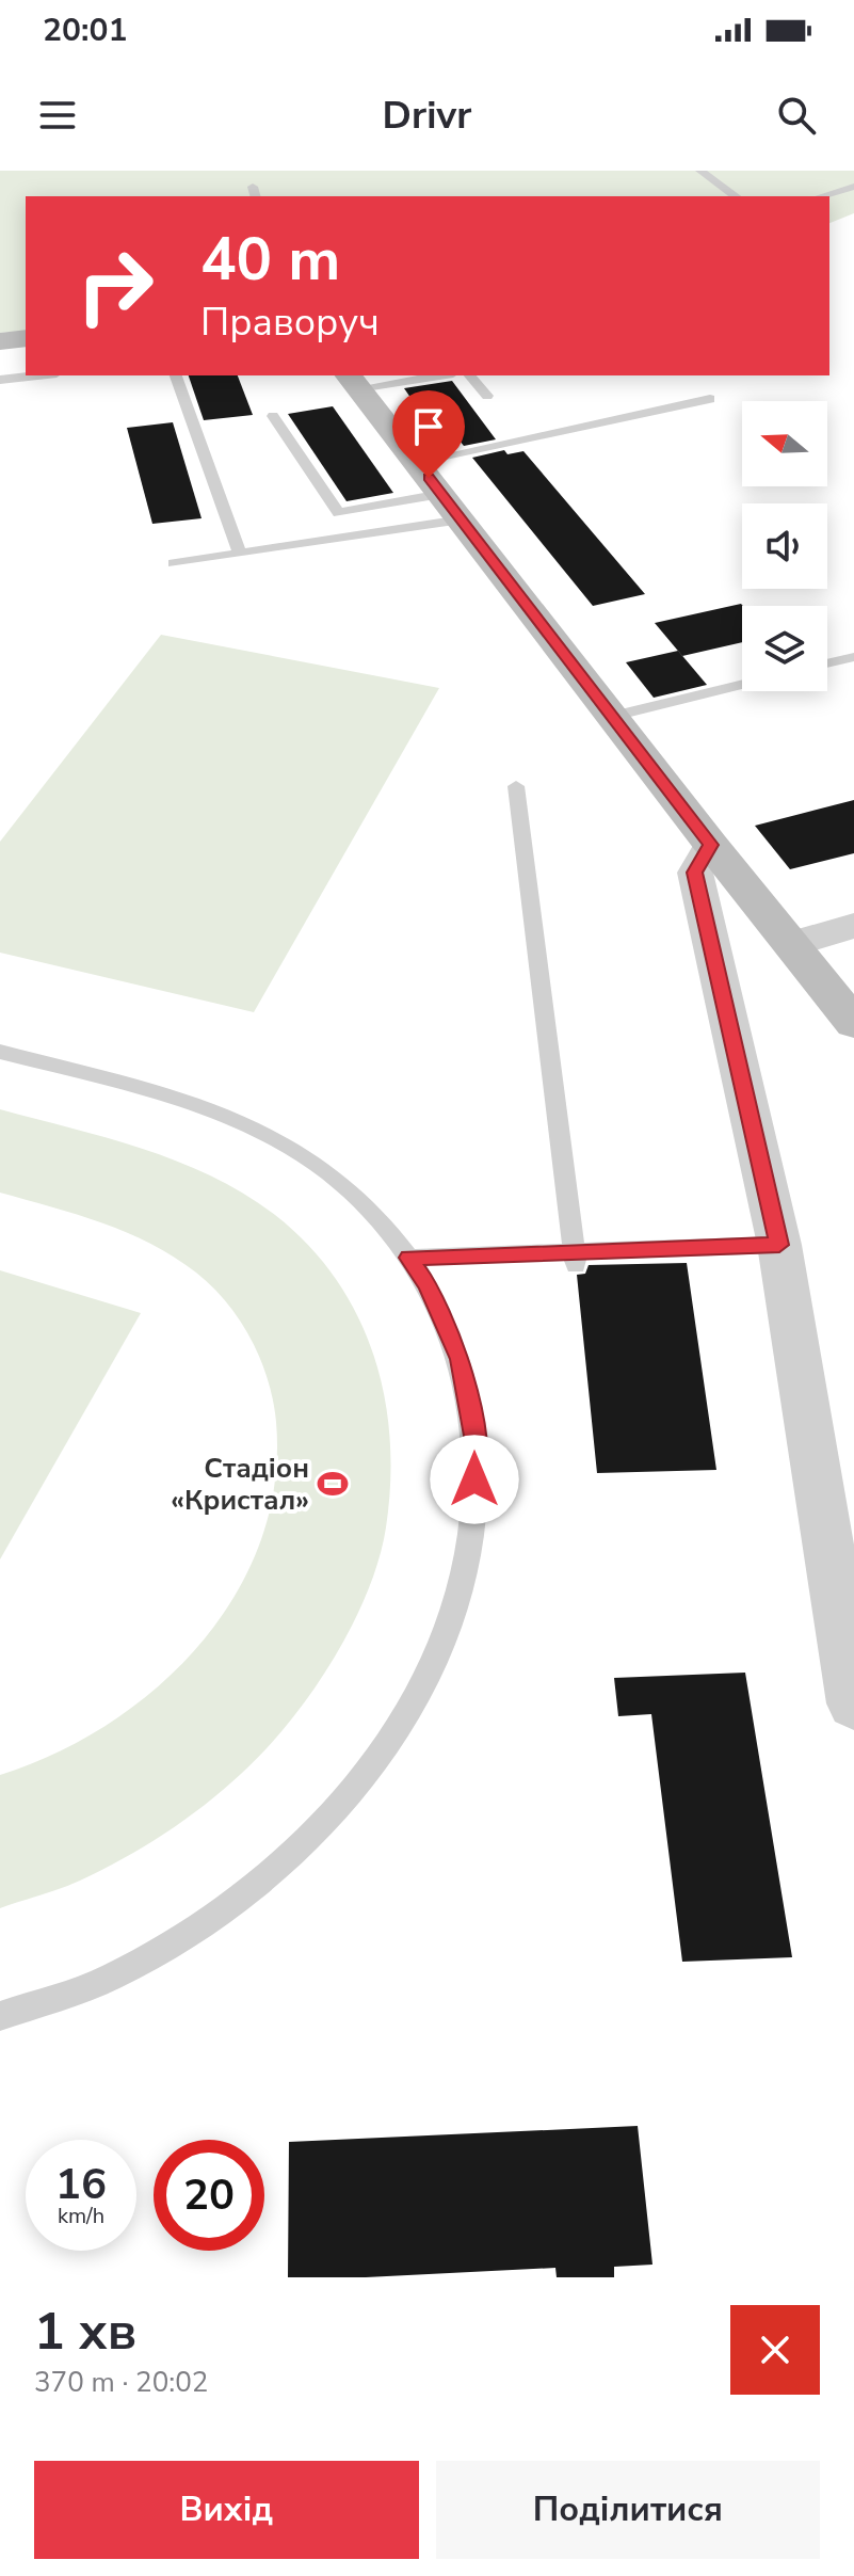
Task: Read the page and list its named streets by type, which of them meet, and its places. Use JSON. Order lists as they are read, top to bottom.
{
  "places": {
    "sports": ["Стадіон «Кристал»"]
  },
  "north": "left",
  "page": {
    "status": "20:01",
    "header": "Drivr",
    "turn": ["40 m", "Праворуч"],
    "speed": "16 km/h",
    "limit": "20",
    "heading": ["1 хв", "370 m · 20:02"],
    "buttons": ["Вихід", "Поділитися"]
  }
}
